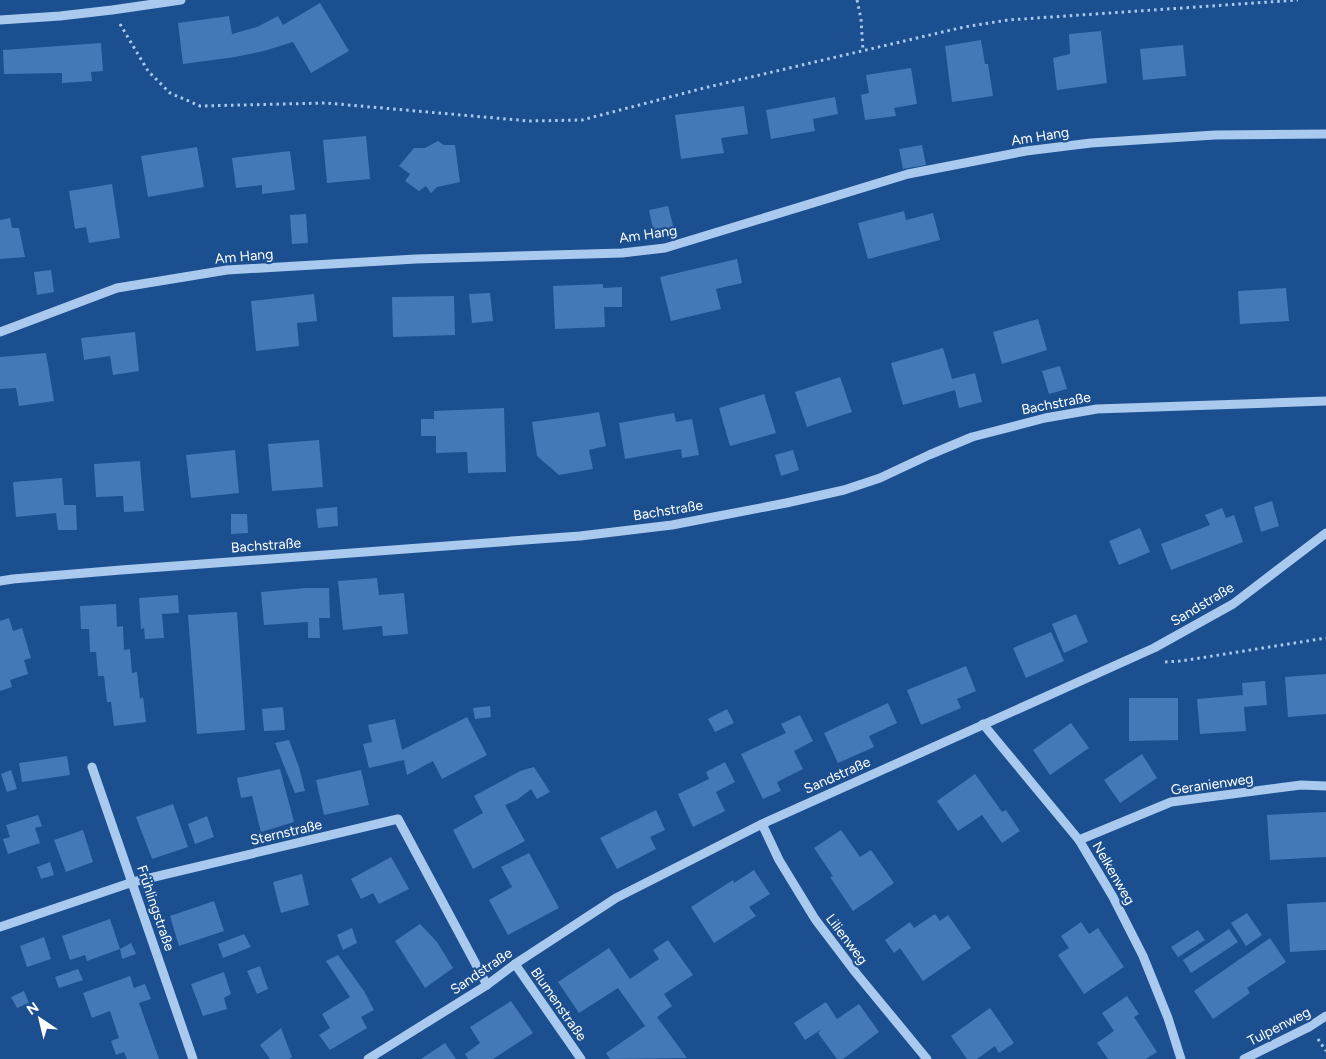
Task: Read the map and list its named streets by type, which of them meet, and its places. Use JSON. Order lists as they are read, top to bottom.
{
  "streets": {
    "street": [
      "Am Hang",
      "Bachstraße",
      "Sandstraße",
      "Geranienweg",
      "Sternstraße",
      "Nelkenweg",
      "Frühlingstraße",
      "Lilienweg",
      "Blumenstraße",
      "Tulpenweg"
    ]
  },
  "crossings": [
    ["Sandstraße", "Sternstraße"],
    ["Sandstraße", "Nelkenweg"],
    ["Sandstraße", "Lilienweg"],
    ["Sandstraße", "Blumenstraße"],
    ["Geranienweg", "Nelkenweg"],
    ["Sternstraße", "Frühlingstraße"]
  ],
  "north": "top left"
}
